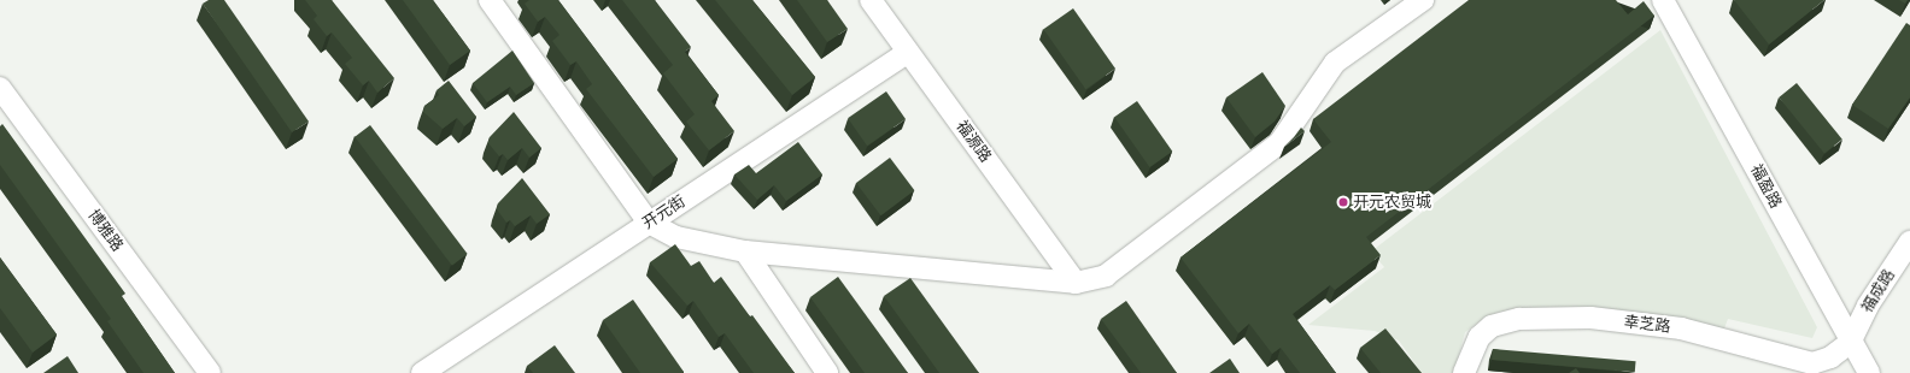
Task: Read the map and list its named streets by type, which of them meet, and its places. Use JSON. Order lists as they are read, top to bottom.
{
  "streets": {
    "street": [
      "福源路",
      "福盈路",
      "开元街",
      "博雅路",
      "福成路",
      "幸芝路"
    ]
  },
  "crossings": [
    ["福源路", "开元街"],
    ["福盈路", "福成路"],
    ["福盈路", "幸芝路"],
    ["福成路", "幸芝路"]
  ],
  "places": ["开元农贸城"]
}
